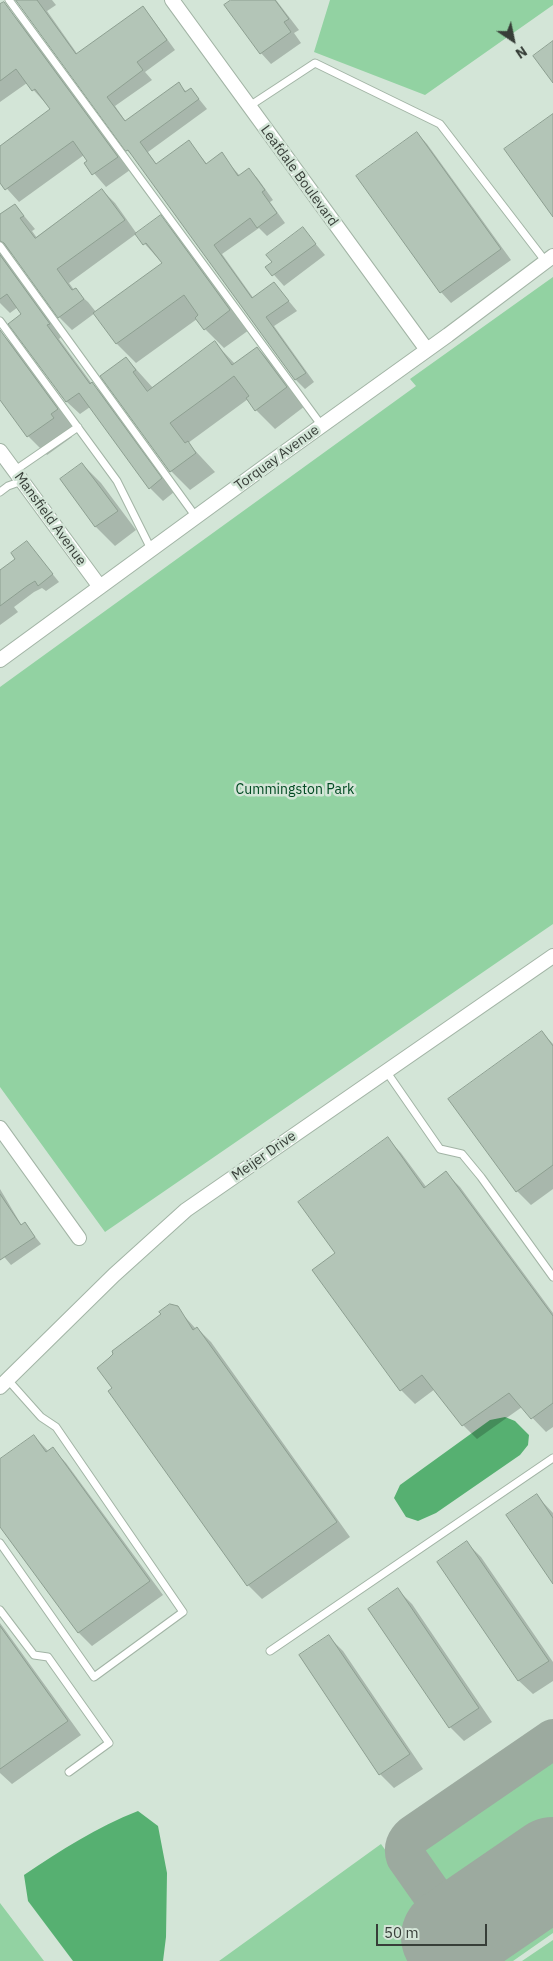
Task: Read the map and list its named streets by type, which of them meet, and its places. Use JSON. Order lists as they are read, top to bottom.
{
  "streets": {
    "street": [
      "Leafdale Boulevard",
      "Torquay Avenue",
      "Mansfield Avenue",
      "Meijer Drive"
    ]
  },
  "crossings": [
    ["Leafdale Boulevard", "Torquay Avenue"],
    ["Torquay Avenue", "Mansfield Avenue"]
  ],
  "parks": ["Cummingston Park"],
  "scale_bar": "50 m",
  "north": "bottom right"
}
